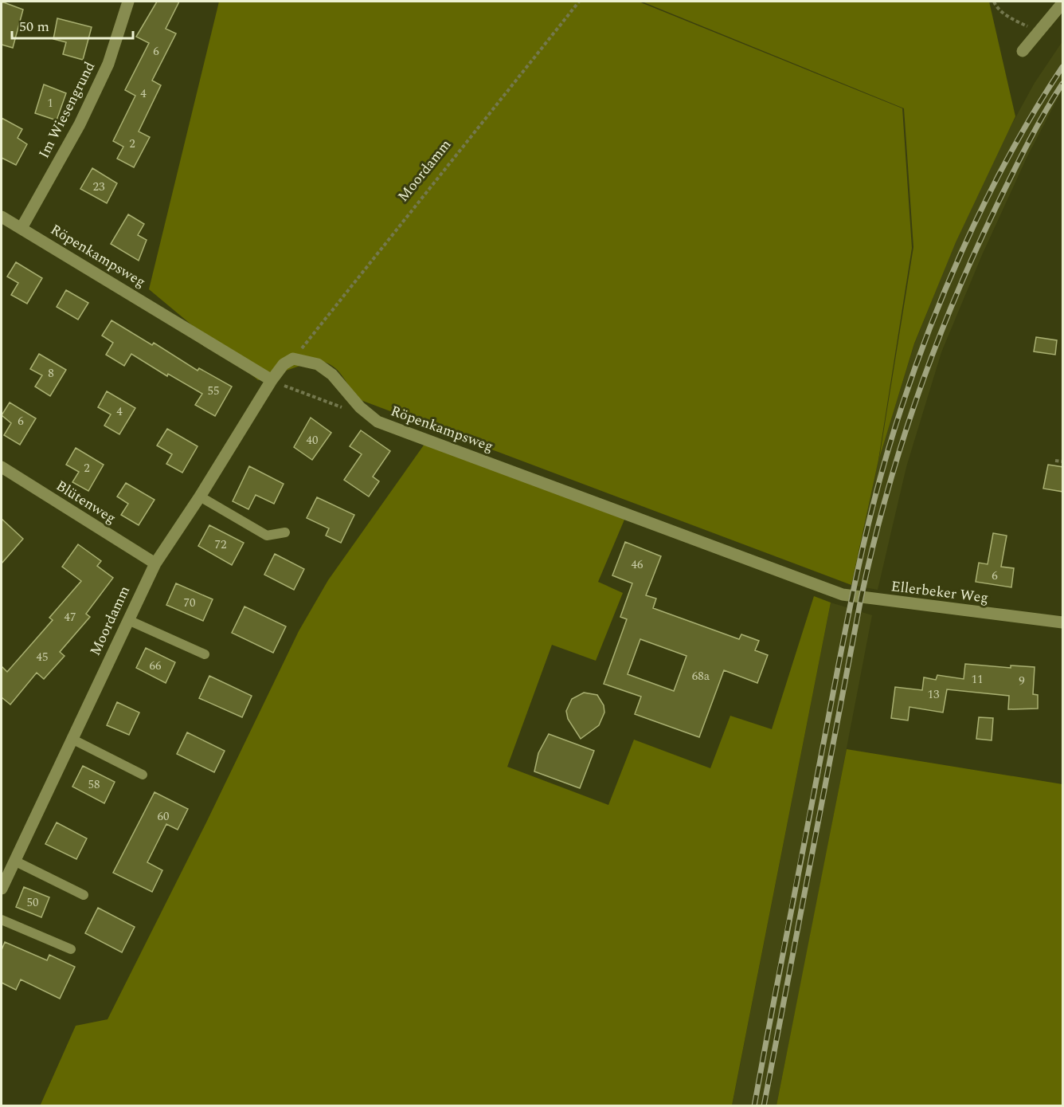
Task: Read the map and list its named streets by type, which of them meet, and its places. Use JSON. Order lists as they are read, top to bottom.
{
  "streets": {
    "street": [
      "Im Wiesengrund",
      "Moordamm",
      "Röpenkampsweg",
      "Blütenweg",
      "Ellerbeker Weg"
    ]
  },
  "crossings": [
    ["Im Wiesengrund", "Röpenkampsweg"],
    ["Moordamm", "Röpenkampsweg"],
    ["Moordamm", "Blütenweg"],
    ["Röpenkampsweg", "Ellerbeker Weg"]
  ],
  "house_numbers": [
    "6",
    "4",
    "1",
    "2",
    "23",
    "8",
    "55",
    "4",
    "6",
    "40",
    "2",
    "72",
    "46",
    "6",
    "70",
    "47",
    "45",
    "66",
    "68a",
    "11",
    "9",
    "13",
    "58",
    "60",
    "50"
  ],
  "scale_bar": "50 m"
}
